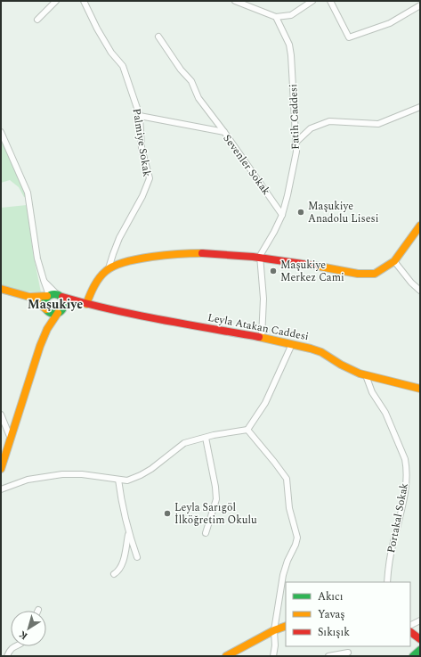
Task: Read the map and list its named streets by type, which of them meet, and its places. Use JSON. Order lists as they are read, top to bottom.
{
  "streets": {
    "main road": ["Leyla Atakan Caddesi"],
    "street": [
      "Fatih Caddesi",
      "Palmiye Sokak",
      "Sevenler Sokak",
      "Portakal Sokak"
    ]
  },
  "crossings": [
    ["Fatih Caddesi", "Sevenler Sokak"],
    ["Palmiye Sokak", "Sevenler Sokak"],
    ["Leyla Atakan Caddesi", "Portakal Sokak"]
  ],
  "districts": ["Maşukiye"],
  "places": ["Maşukiye Anadolu Lisesi", "Maşukiye Merkez Cami", "Leyla Sarıgöl İlköğretim Okulu"],
  "legend": ["Akıcı", "Yavaş", "Sıkışık"],
  "north": "bottom left"
}
